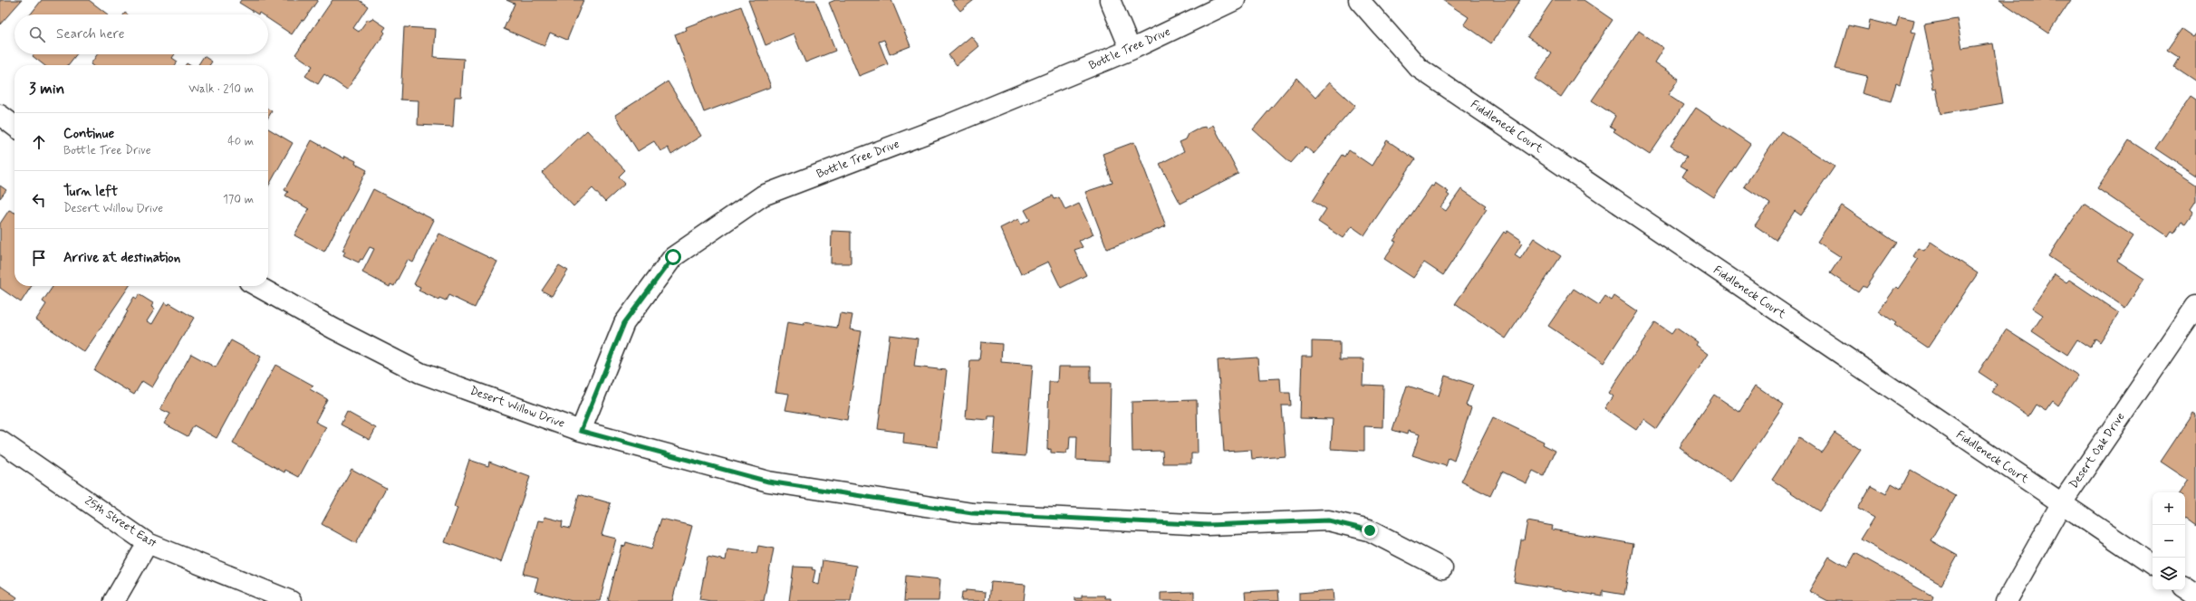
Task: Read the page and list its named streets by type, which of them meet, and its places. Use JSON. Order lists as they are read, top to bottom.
{
  "streets": {
    "street": [
      "Bottle Tree Drive",
      "Fiddleneck Court",
      "Desert Willow Drive",
      "Desert Oak Drive",
      "25th Street East"
    ]
  },
  "crossings": [
    ["Bottle Tree Drive", "Desert Willow Drive"],
    ["Fiddleneck Court", "Desert Oak Drive"]
  ],
  "page": {
    "search": "Search here",
    "heading": ["3 min", "Walk · 210 m"],
    "list": [
      ["Continue", "Bottle Tree Drive", "40 m"],
      ["Turn left", "Desert Willow Drive", "170 m"],
      "Arrive at destination"
    ],
    "map_buttons": ["+", "−"]
  }
}
